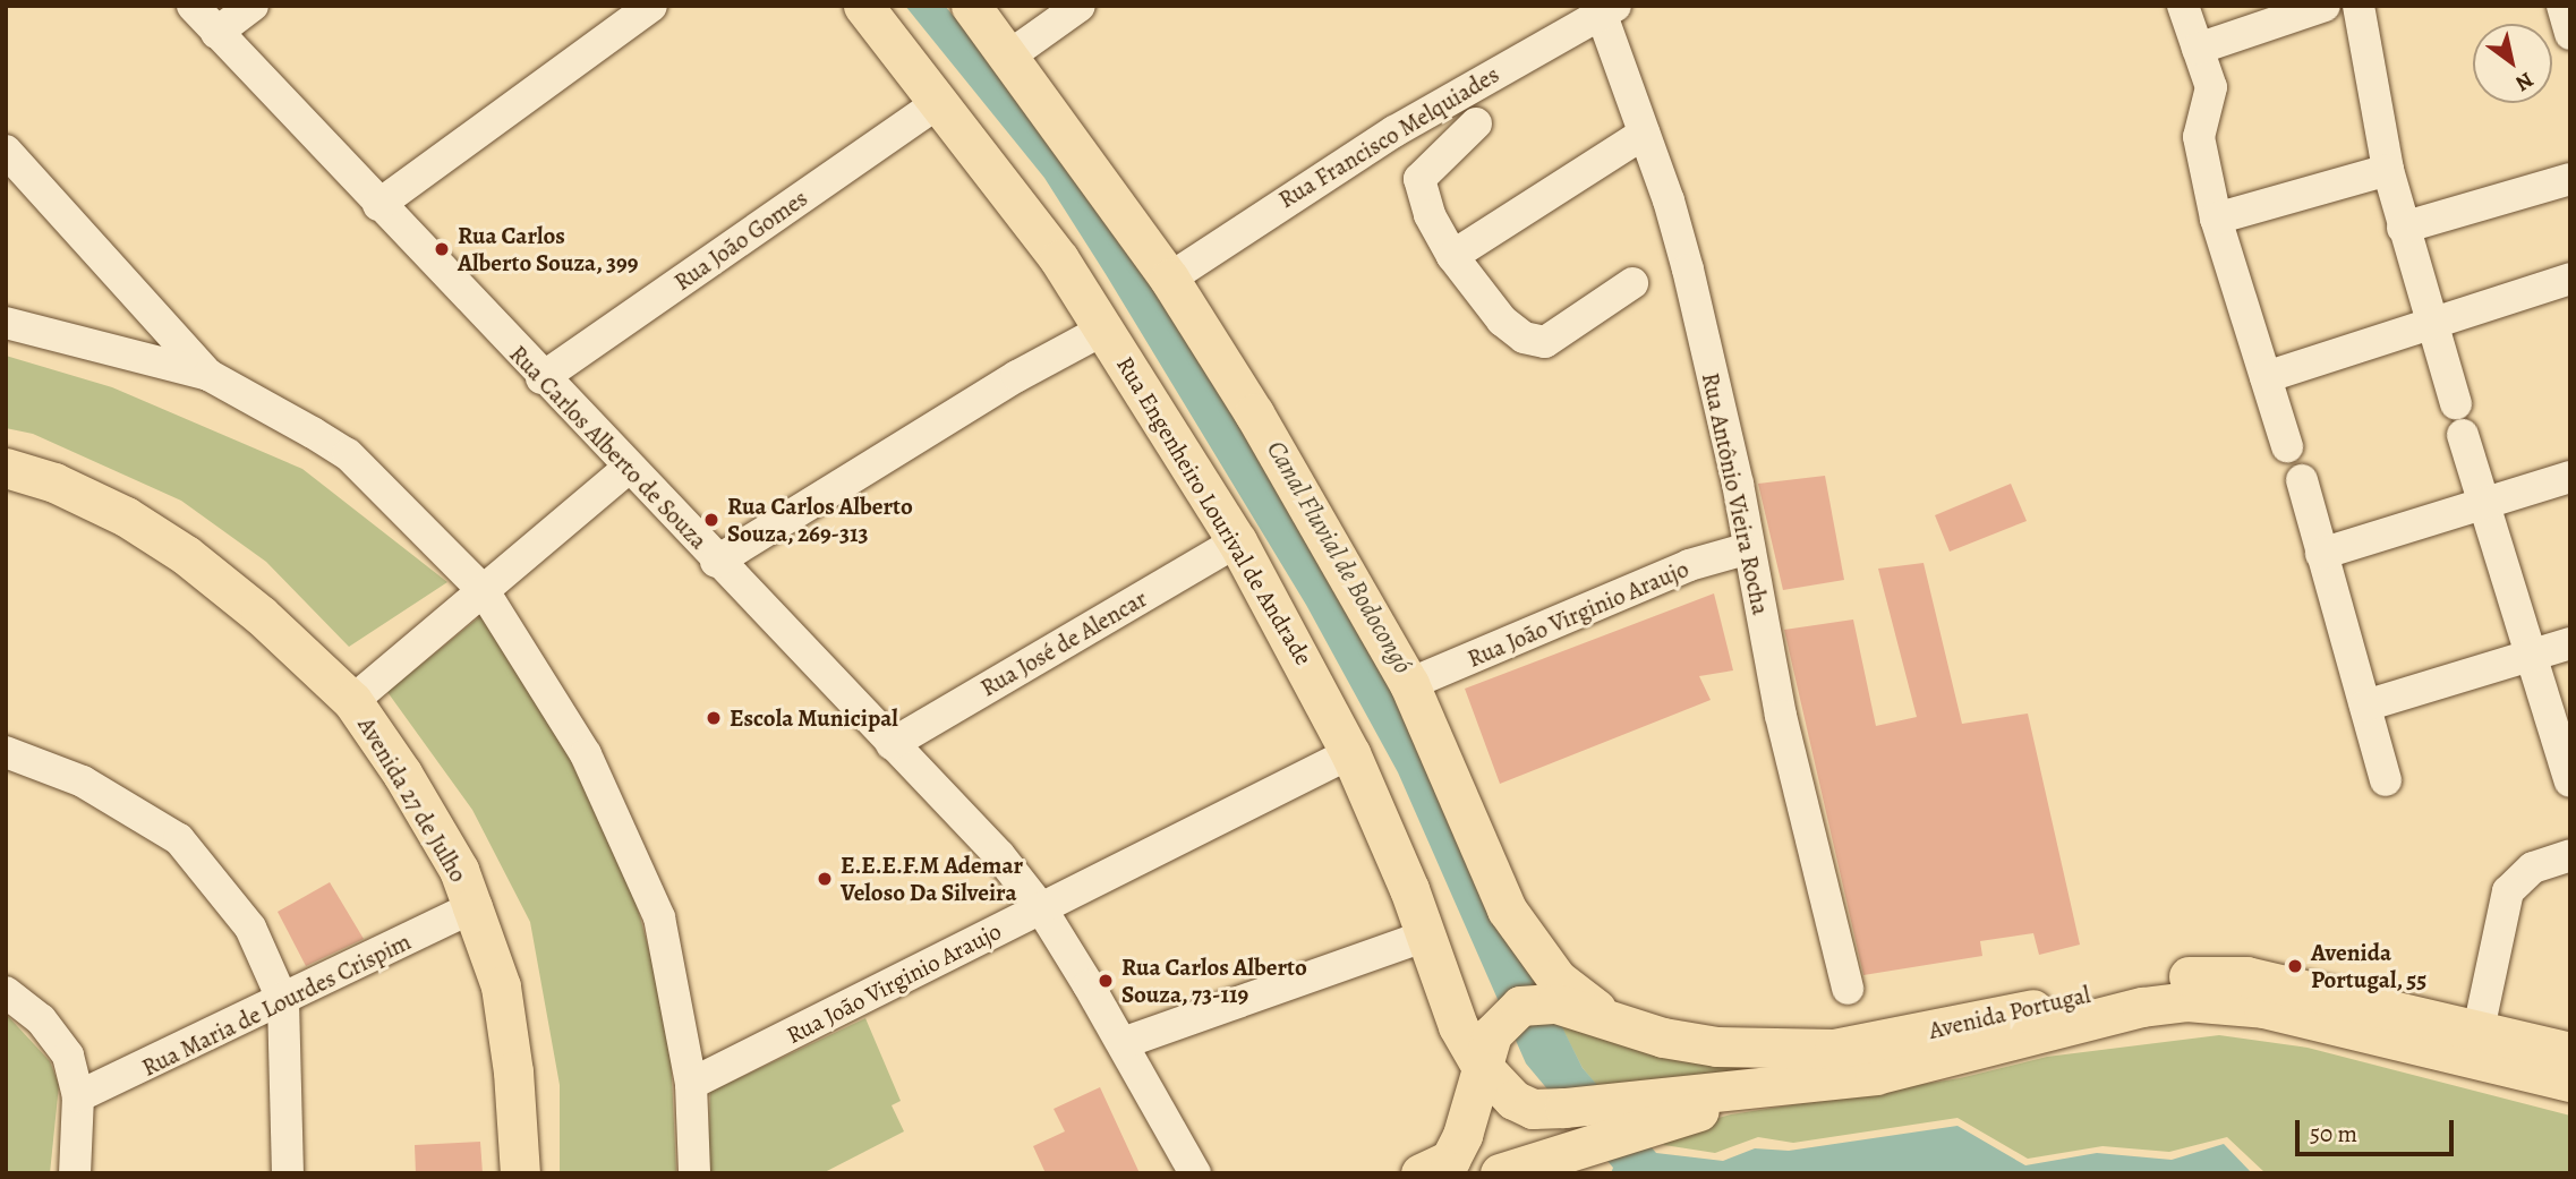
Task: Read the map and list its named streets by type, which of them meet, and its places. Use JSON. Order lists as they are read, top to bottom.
{
  "streets": {
    "main road": ["Rua Engenheiro Lourival de Andrade", "Avenida 27 de Julho", "Avenida Portugal"],
    "street": [
      "Rua Francisco Melquiades",
      "Rua João Gomes",
      "Rua Carlos Alberto de Souza",
      "Rua Antônio Vieira Rocha",
      "Rua João Virginio Araujo",
      "Rua José de Alencar",
      "Rua Maria de Lourdes Crispim"
    ]
  },
  "crossings": [
    ["Rua Francisco Melquiades", "Rua Antônio Vieira Rocha"],
    ["Rua João Gomes", "Rua Carlos Alberto de Souza"],
    ["Rua João Gomes", "Rua Engenheiro Lourival de Andrade"],
    ["Rua Carlos Alberto de Souza", "Rua João Virginio Araujo"],
    ["Rua Carlos Alberto de Souza", "Rua José de Alencar"],
    ["Rua Antônio Vieira Rocha", "Rua João Virginio Araujo"],
    ["Rua Engenheiro Lourival de Andrade", "Rua João Virginio Araujo"],
    ["Rua Engenheiro Lourival de Andrade", "Rua José de Alencar"],
    ["Rua Engenheiro Lourival de Andrade", "Avenida Portugal"],
    ["Avenida 27 de Julho", "Rua Maria de Lourdes Crispim"]
  ],
  "water": ["Canal Fluvial de Bodocongó"],
  "places": [
    "Rua Carlos Alberto Souza, 399",
    "Rua Carlos Alberto Souza, 269-313",
    "Escola Municipal",
    "E.E.E.F.M Ademar Veloso Da Silveira",
    "Avenida Portugal, 55",
    "Rua Carlos Alberto Souza, 73-119"
  ],
  "scale_bar": "50 m",
  "north": "bottom right"
}
